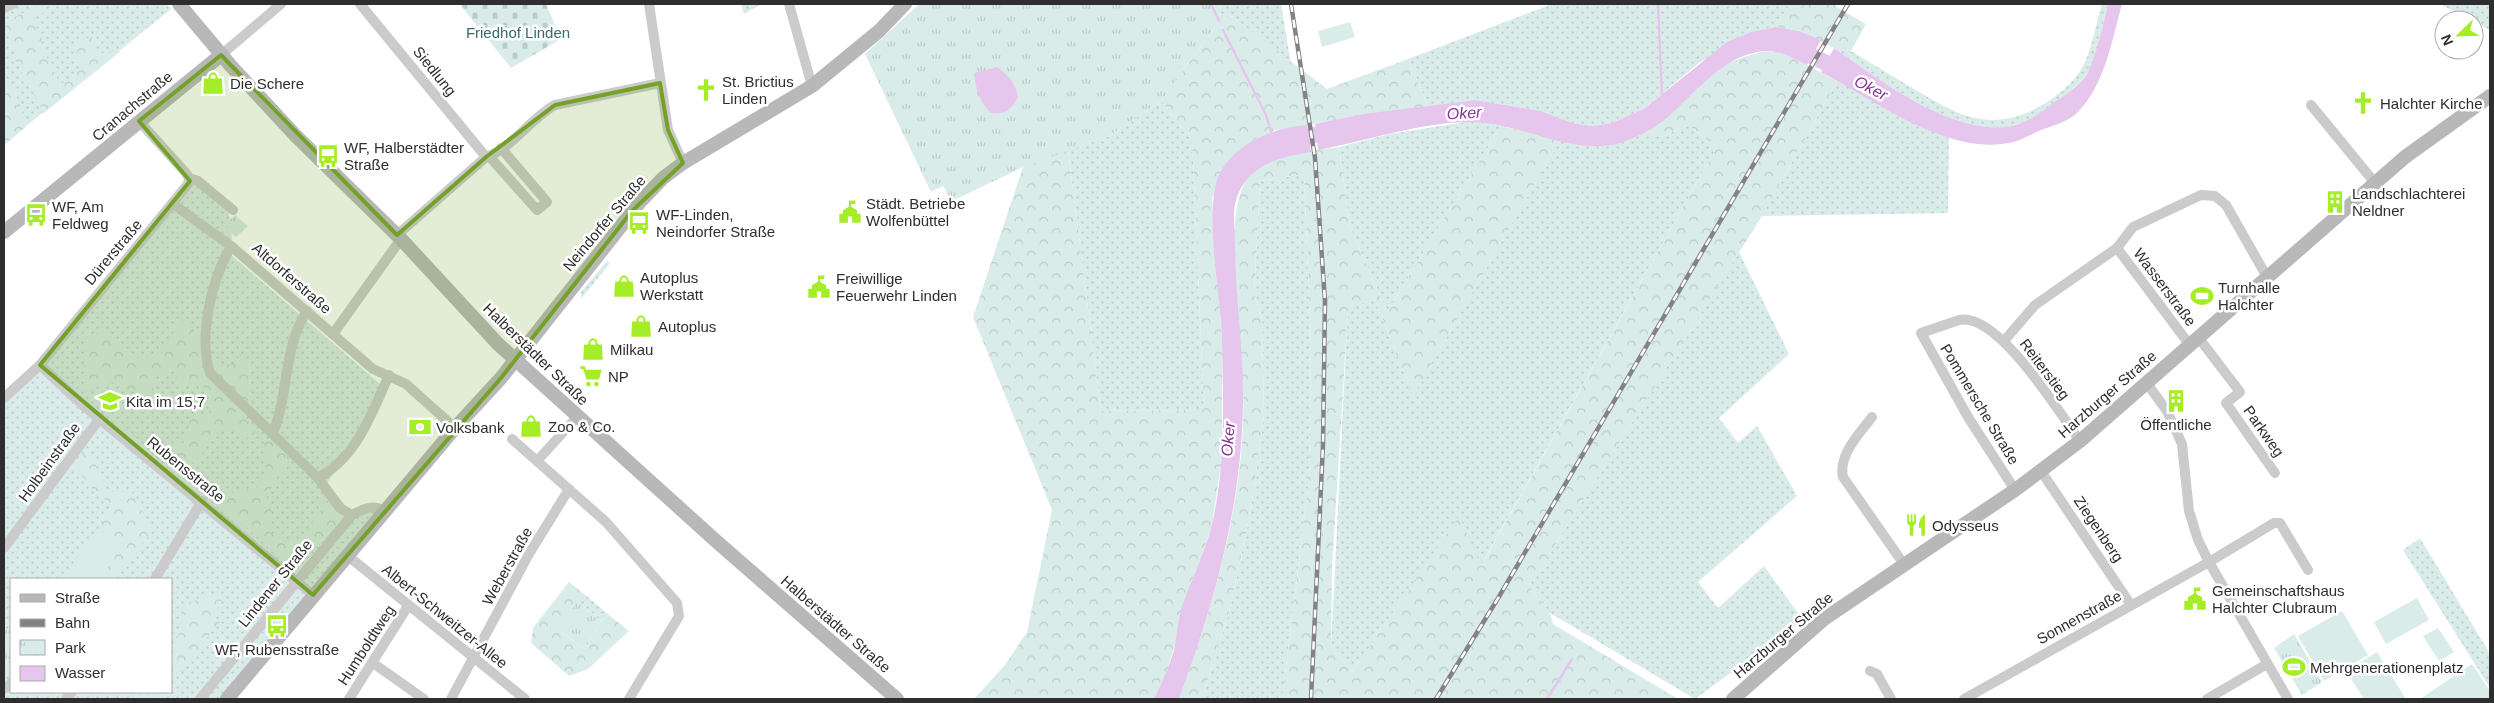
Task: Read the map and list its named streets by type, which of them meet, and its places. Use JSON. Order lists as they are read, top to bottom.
{
  "streets": {
    "main road": [
      "Cranachstraße",
      "Neindorfer Straße",
      "Halberstädter Straße",
      "Harzburger Straße"
    ],
    "street": [
      "Siedlung",
      "Dürerstraße",
      "Altdorferstraße",
      "Wasserstraße",
      "Reiterstieg",
      "Pommersche Straße",
      "Parkweg",
      "Holbeinstraße",
      "Rubensstraße",
      "Ziegenberg",
      "Weberstraße",
      "Lindener Straße",
      "Albert-Schweitzer-Allee",
      "Sonnenstraße",
      "Humboldtweg"
    ]
  },
  "crossings": [
    ["Cranachstraße", "Halberstädter Straße"],
    ["Neindorfer Straße", "Halberstädter Straße"],
    ["Dürerstraße", "Altdorferstraße"],
    ["Dürerstraße", "Rubensstraße"],
    ["Wasserstraße", "Harzburger Straße"],
    ["Wasserstraße", "Parkweg"],
    ["Reiterstieg", "Harzburger Straße"],
    ["Reiterstieg", "Pommersche Straße"],
    ["Harzburger Straße", "Pommersche Straße"],
    ["Harzburger Straße", "Parkweg"],
    ["Harzburger Straße", "Ziegenberg"],
    ["Holbeinstraße", "Rubensstraße"],
    ["Rubensstraße", "Lindener Straße"],
    ["Ziegenberg", "Sonnenstraße"],
    ["Weberstraße", "Albert-Schweitzer-Allee"],
    ["Albert-Schweitzer-Allee", "Humboldtweg"]
  ],
  "water": ["Oker"],
  "parks": ["Friedhof Linden"],
  "places": {
    "shop": [
      "Die Schere",
      "Autoplus Werkstatt",
      "Autoplus",
      "Milkau",
      "Zoo & Co."
    ],
    "church": ["St. Brictius Linden", "Halchter Kirche"],
    "bus stop": [
      "WF, Halberstädter Straße",
      "WF, Am Feldweg",
      "WF-Linden, Neindorfer Straße",
      "WF, Rubensstraße"
    ],
    "building": ["Landschlachterei Neldner", "Öffentliche"],
    "public building": ["Städt. Betriebe Wolfenbüttel", "Freiwillige Feuerwehr Linden", "Gemeinschaftshaus Halchter Clubraum"],
    "sports": ["Turnhalle Halchter", "Mehrgenerationenplatz"],
    "supermarket": ["NP"],
    "school or university": ["Kita im 15,7"],
    "bank": ["Volksbank"],
    "restaurant": ["Odysseus"]
  },
  "legend": [
    "Straße",
    "Bahn",
    "Park",
    "Wasser"
  ],
  "north": "bottom left"
}
